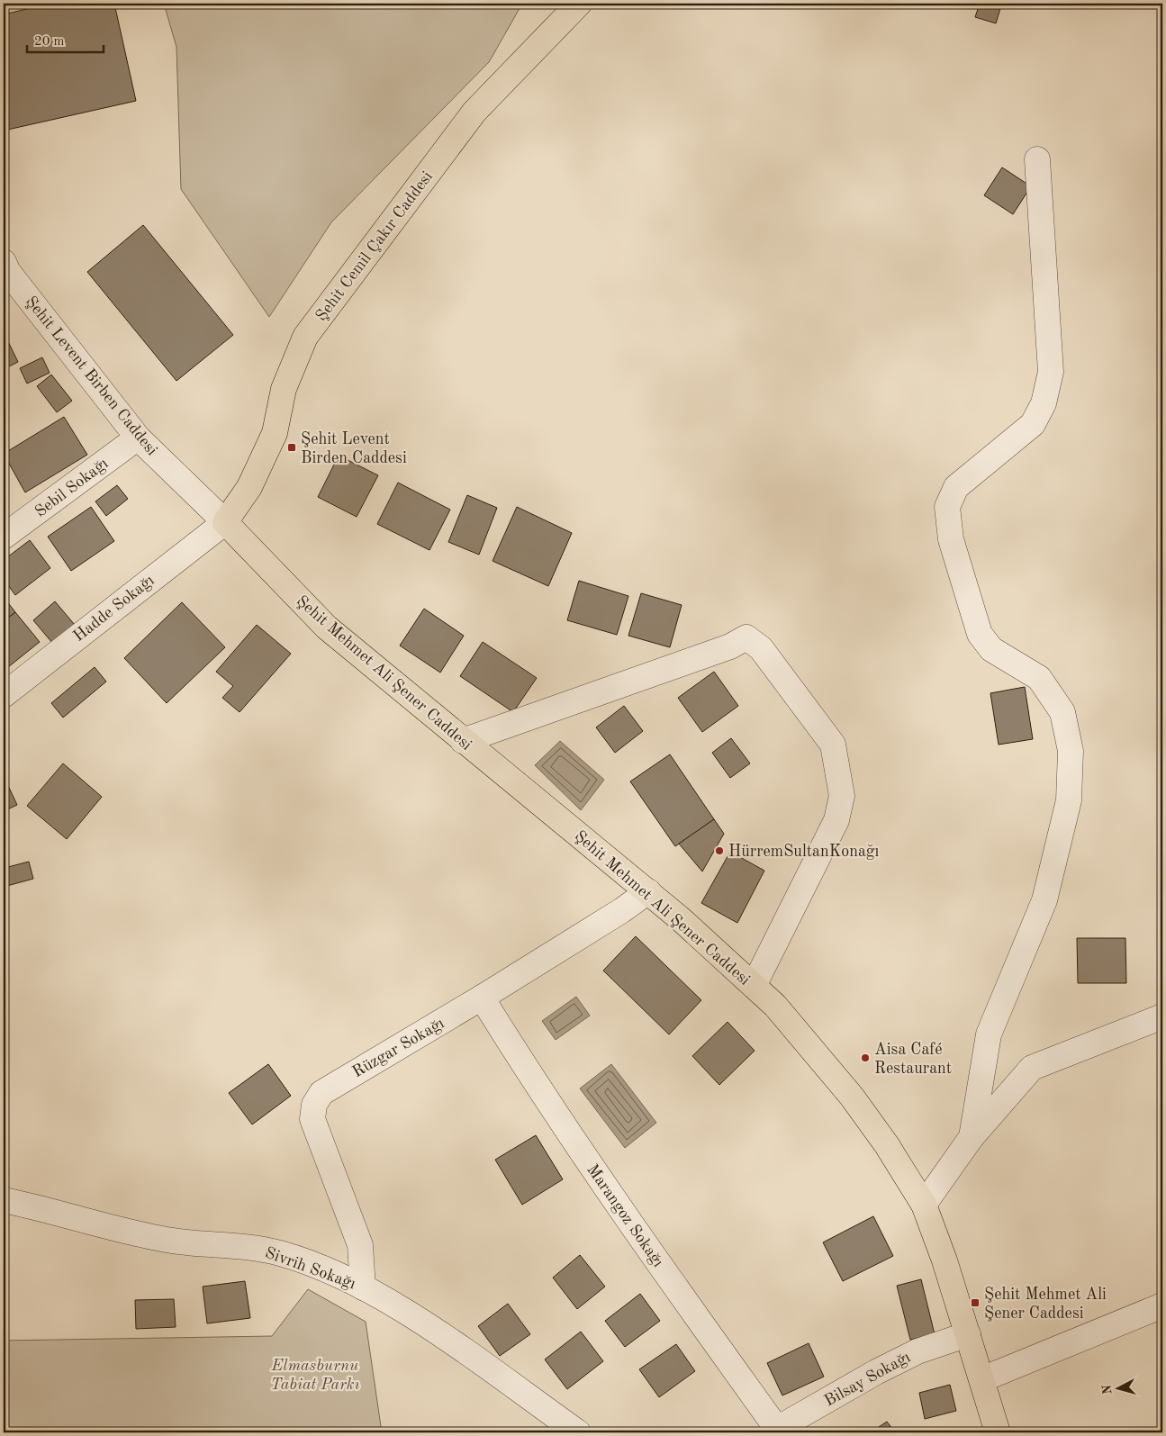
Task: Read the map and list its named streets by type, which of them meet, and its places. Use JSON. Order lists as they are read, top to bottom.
{
  "streets": {
    "main road": ["Şehit Cemil Çakır Caddesi", "Şehit Mehmet Ali Şener Caddesi"],
    "street": [
      "Şehit Levent Birben Caddesi",
      "Sebil Sokağı",
      "Hadde Sokağı",
      "Rüzgar Sokağı",
      "Marangoz Sokağı",
      "Sivrih Sokağı",
      "Bilsay Sokağı"
    ]
  },
  "crossings": [
    ["Şehit Cemil Çakır Caddesi", "Şehit Levent Birben Caddesi"],
    ["Şehit Cemil Çakır Caddesi", "Hadde Sokağı"],
    ["Şehit Cemil Çakır Caddesi", "Şehit Mehmet Ali Şener Caddesi"],
    ["Şehit Levent Birben Caddesi", "Sebil Sokağı"],
    ["Şehit Levent Birben Caddesi", "Hadde Sokağı"],
    ["Şehit Levent Birben Caddesi", "Şehit Mehmet Ali Şener Caddesi"],
    ["Hadde Sokağı", "Şehit Mehmet Ali Şener Caddesi"],
    ["Şehit Mehmet Ali Şener Caddesi", "Rüzgar Sokağı"],
    ["Şehit Mehmet Ali Şener Caddesi", "Bilsay Sokağı"],
    ["Rüzgar Sokağı", "Marangoz Sokağı"],
    ["Rüzgar Sokağı", "Sivrih Sokağı"],
    ["Marangoz Sokağı", "Bilsay Sokağı"]
  ],
  "parks": ["Elmasburnu Tabiat Parkı"],
  "places": {
    "transit": ["Şehit Levent Birden Caddesi", "Şehit Mehmet Ali Şener Caddesi"],
    "other": ["HürremSultanKonağı", "Aisa Café Restaurant"]
  },
  "scale_bar": "20 m",
  "north": "left"
}
